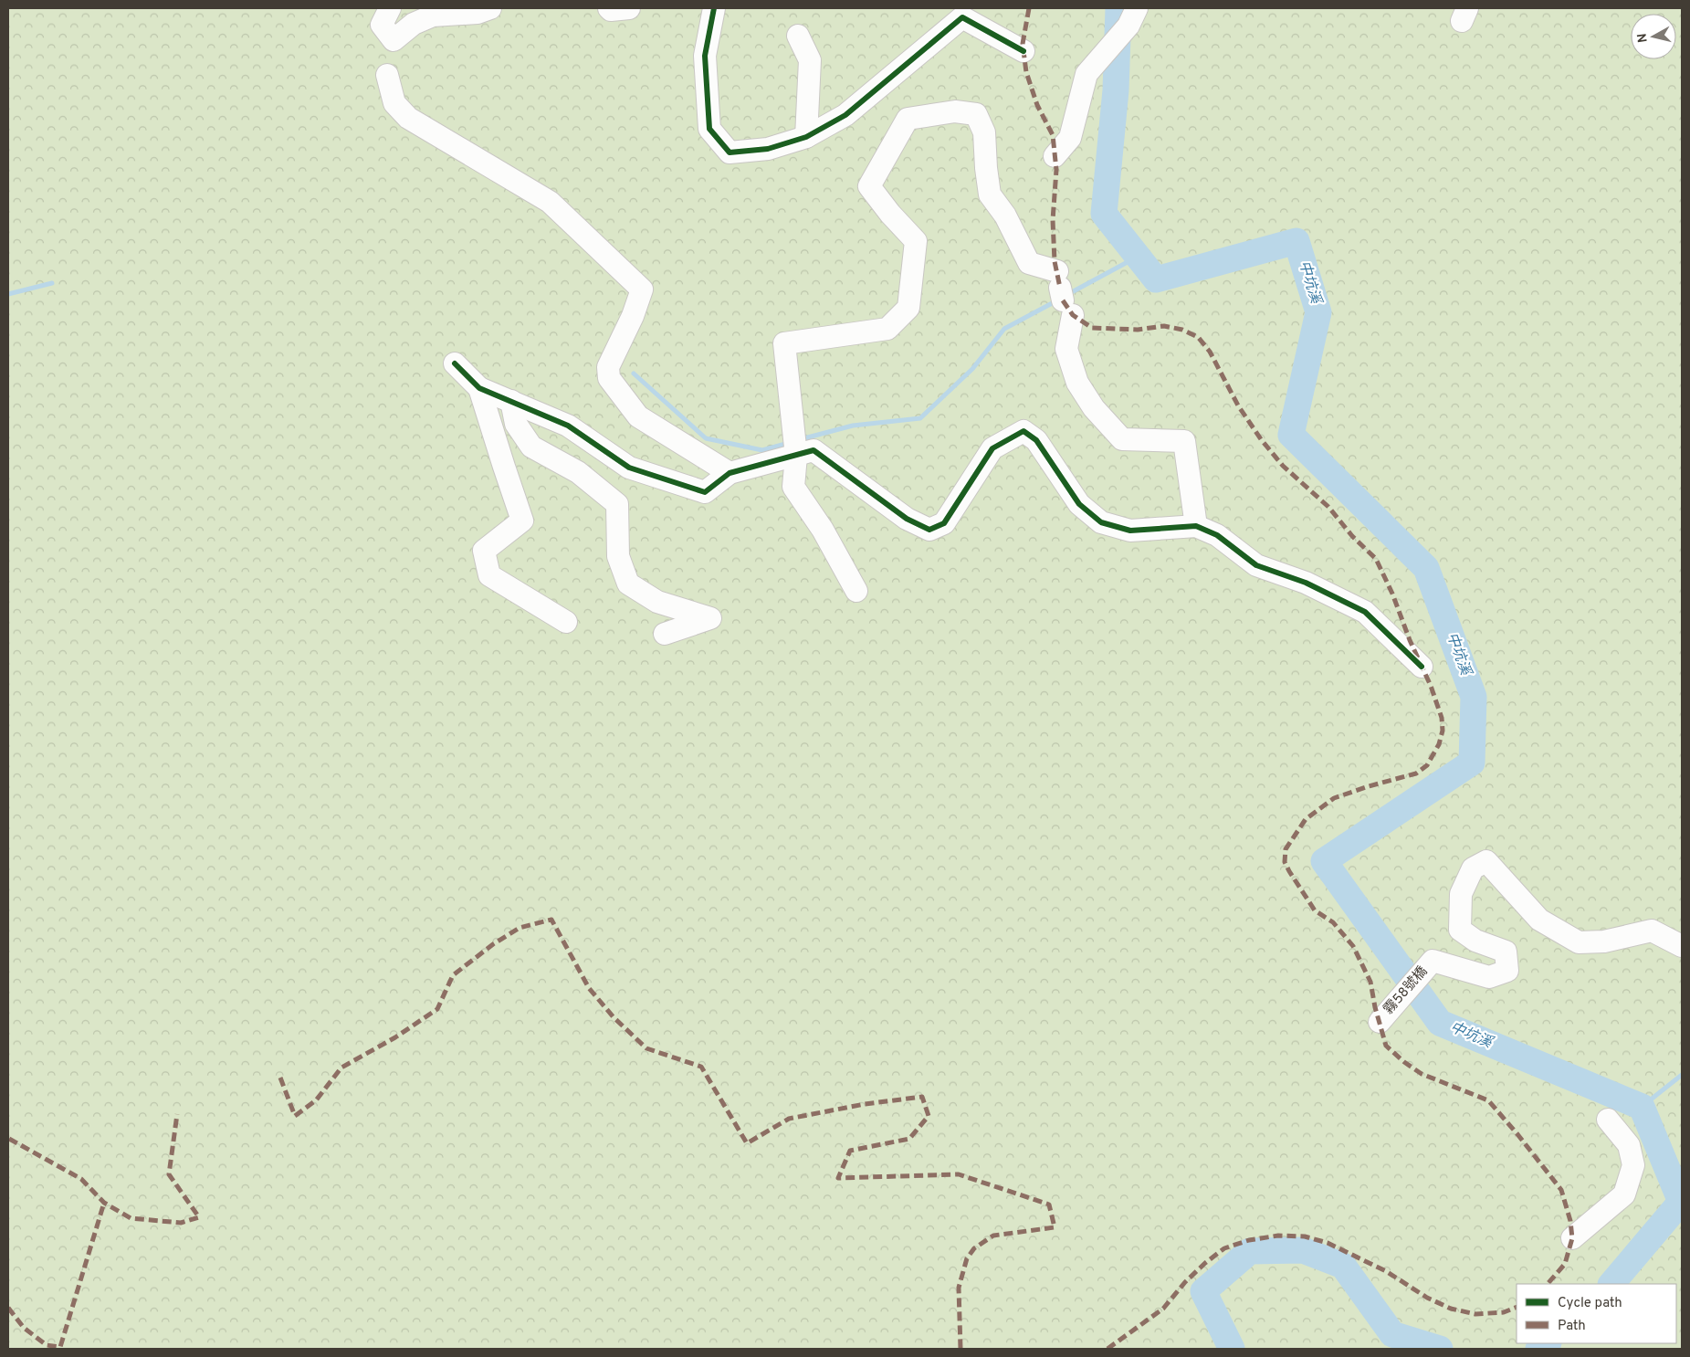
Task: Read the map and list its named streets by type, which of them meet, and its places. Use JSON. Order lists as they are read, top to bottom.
{
  "streets": {
    "street": ["霧58號橋"]
  },
  "water": ["中坑溪"],
  "legend": ["Cycle path", "Path"],
  "north": "left"
}
